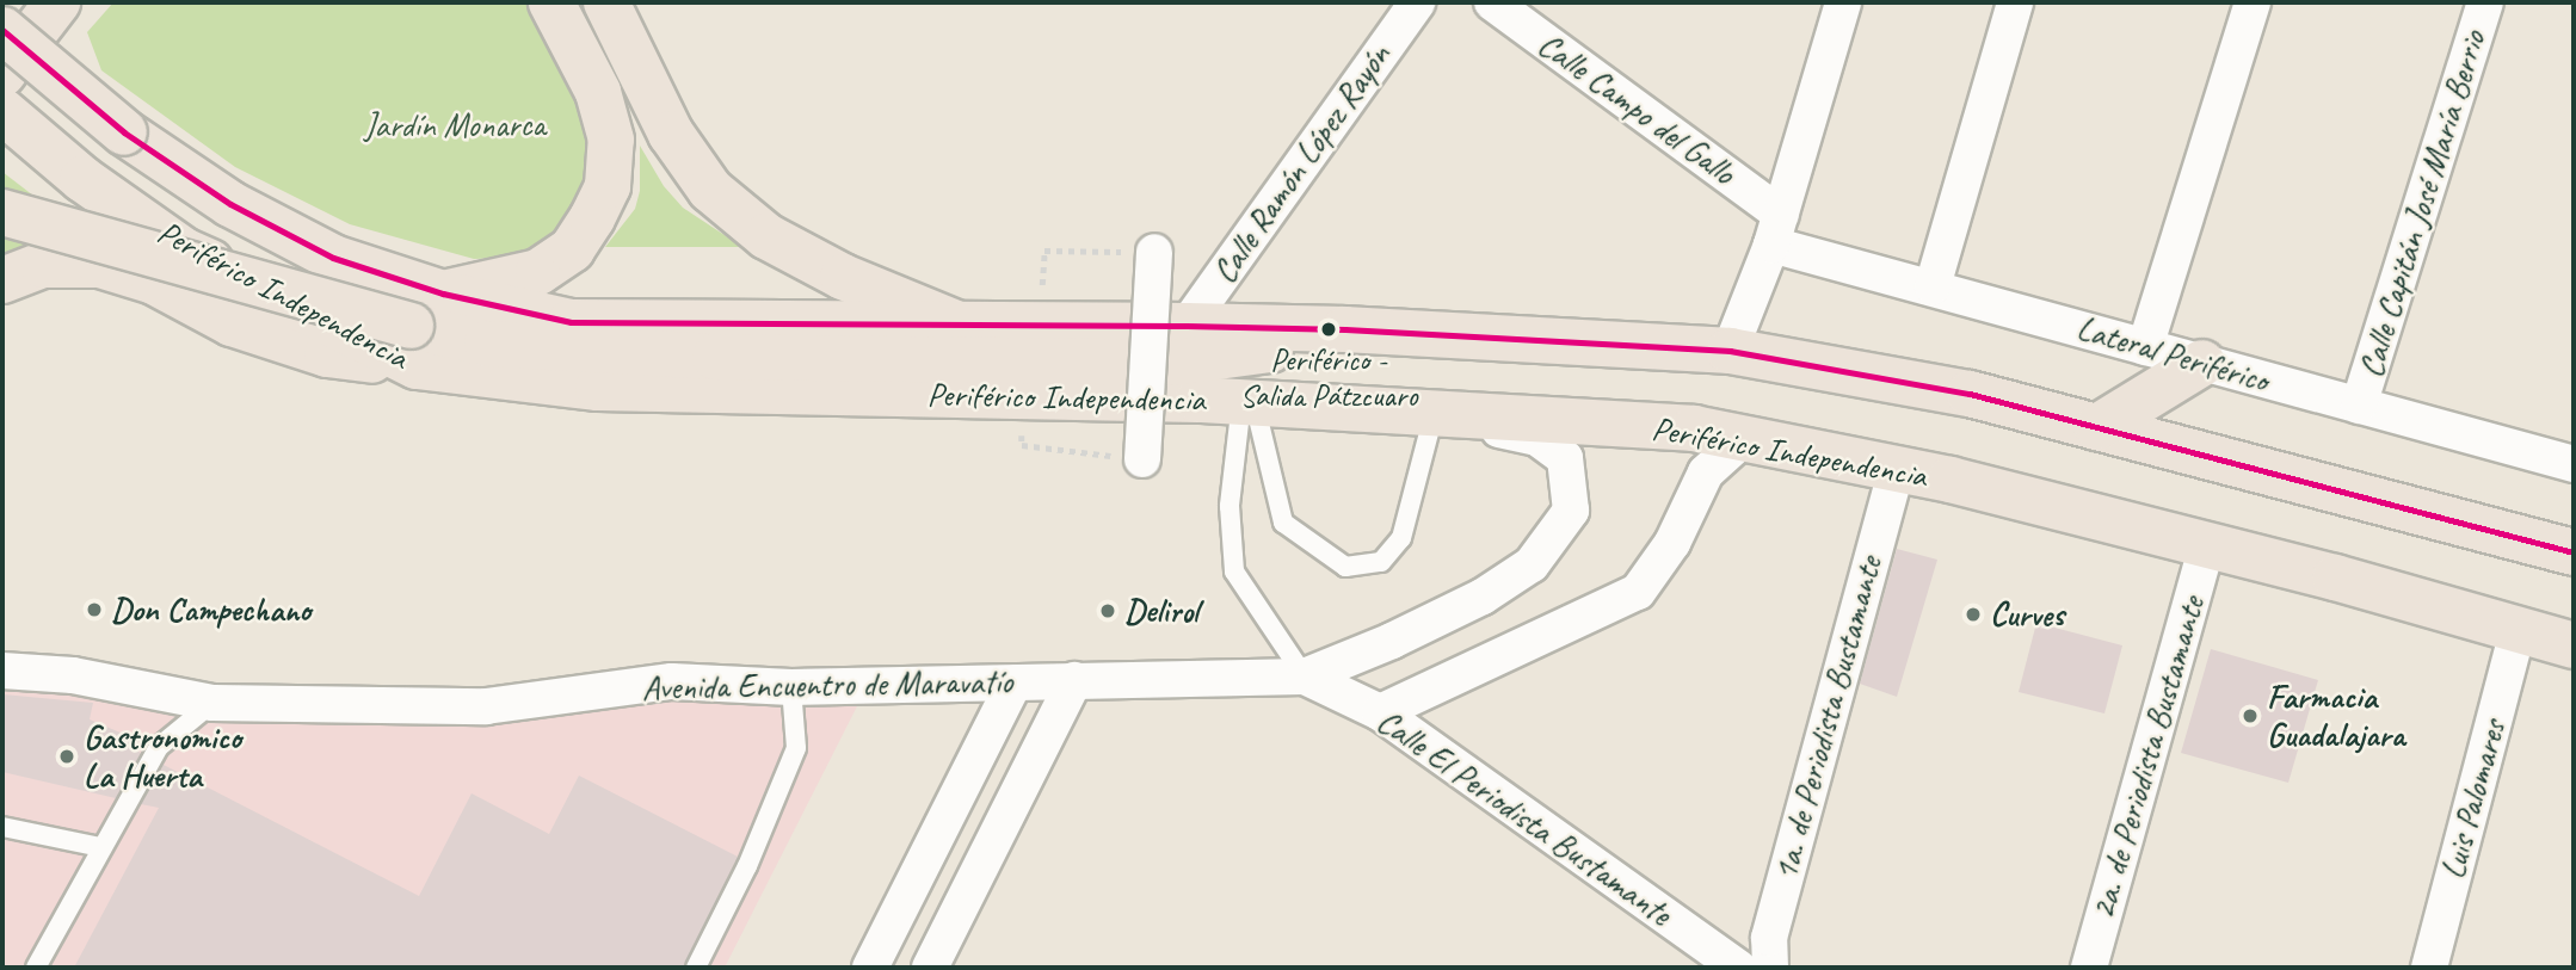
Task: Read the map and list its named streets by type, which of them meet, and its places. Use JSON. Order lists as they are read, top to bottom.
{
  "streets": {
    "main road": ["Periférico Independencia"],
    "street": [
      "Calle Campo del Gallo",
      "Calle Ramón López Rayón",
      "Calle Capitán José María Berrio",
      "Lateral Periférico",
      "Avenida Encuentro de Maravatío",
      "1a. de Periodista Bustamante",
      "2a. de Periodista Bustamante",
      "Luis Palomares",
      "Calle El Periodista Bustamante"
    ]
  },
  "crossings": [
    ["Calle Campo del Gallo", "Lateral Periférico"],
    ["Calle Ramón López Rayón", "Periférico Independencia"],
    ["Calle Capitán José María Berrio", "Lateral Periférico"],
    ["Periférico Independencia", "1a. de Periodista Bustamante"],
    ["Periférico Independencia", "2a. de Periodista Bustamante"],
    ["Periférico Independencia", "Luis Palomares"],
    ["Avenida Encuentro de Maravatío", "Calle El Periodista Bustamante"]
  ],
  "parks": ["Jardín Monarca"],
  "places": [
    "Periférico - Salida Pátzcuaro",
    "Don Campechano",
    "Delirol",
    "Curves",
    "Farmacia Guadalajara",
    "Gastronomico La Huerta"
  ]
}
